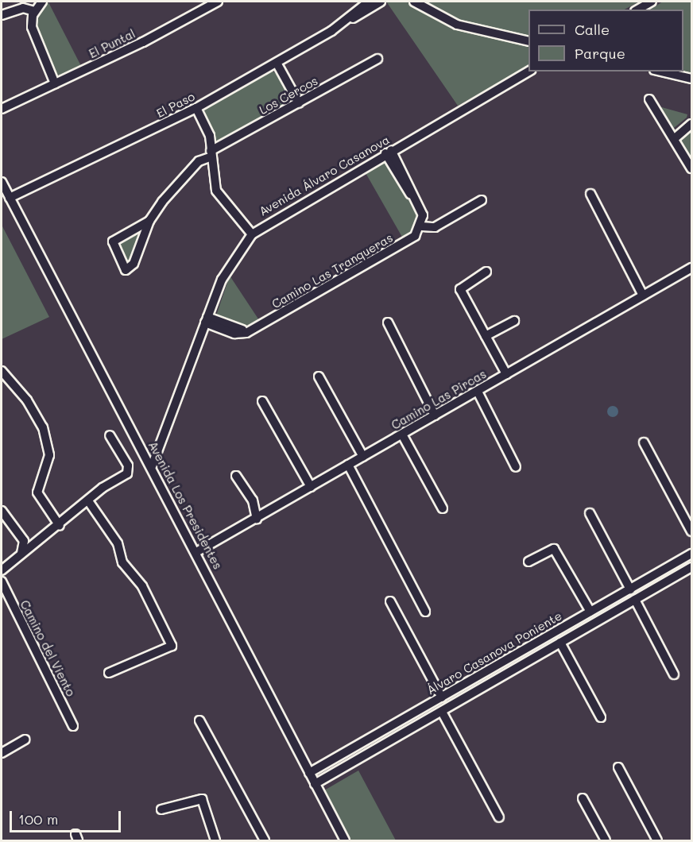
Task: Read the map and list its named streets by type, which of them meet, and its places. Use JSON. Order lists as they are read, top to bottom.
{
  "streets": {
    "street": [
      "El Puntal",
      "Los Cercos",
      "El Paso",
      "Avenida Álvaro Casanova",
      "Camino Las Tranqueras",
      "Camino Las Pircas",
      "Avenida Los Presidentes",
      "Camino del Viento",
      "Álvaro Casanova Poniente"
    ]
  },
  "crossings": [
    ["El Paso", "Avenida Los Presidentes"],
    ["Avenida Álvaro Casanova", "Camino Las Tranqueras"],
    ["Avenida Álvaro Casanova", "Avenida Los Presidentes"],
    ["Camino Las Pircas", "Avenida Los Presidentes"],
    ["Avenida Los Presidentes", "Álvaro Casanova Poniente"]
  ],
  "legend": ["Calle", "Parque"],
  "scale_bar": "100 m"
}
